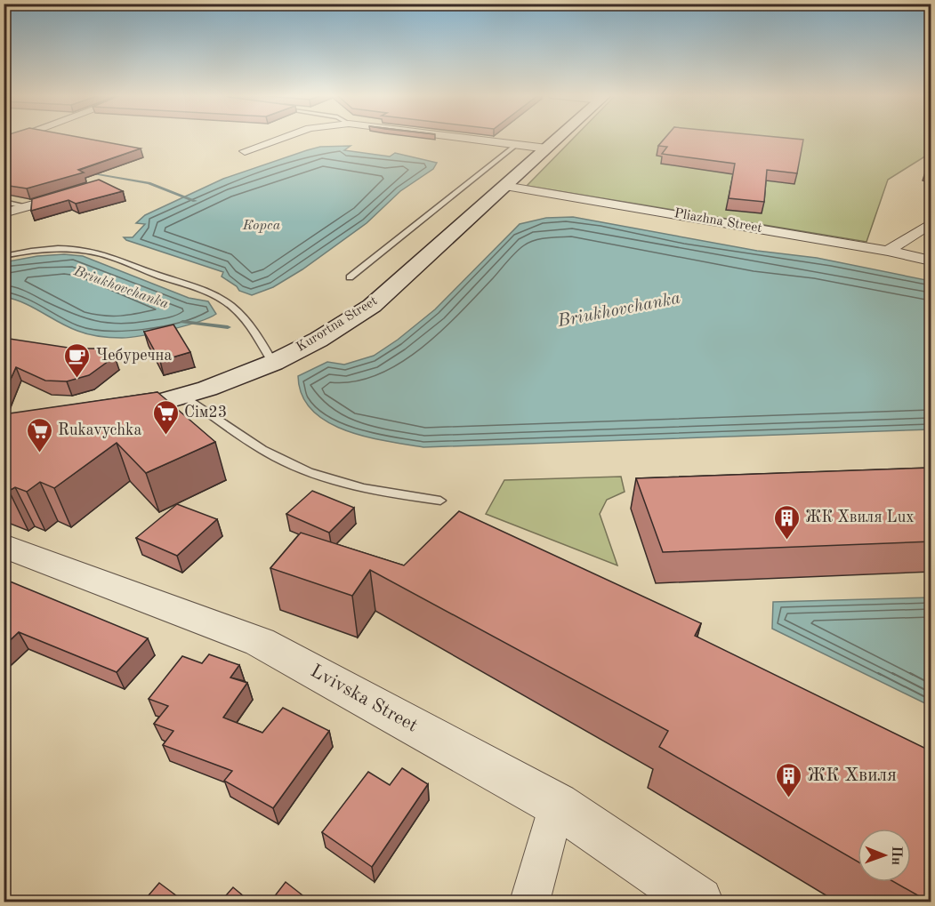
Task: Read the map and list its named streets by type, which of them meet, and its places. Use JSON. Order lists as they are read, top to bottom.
{
  "streets": {
    "main road": ["Kurortna Street"],
    "street": ["Pliazhna Street", "Lvivska Street"]
  },
  "crossings": [
    ["Pliazhna Street", "Kurortna Street"]
  ],
  "water": ["Корса", "Briukhovchanka"],
  "places": {
    "cafe": ["Чебуречна"],
    "supermarket": ["Сім23", "Rukavychka"],
    "building": ["ЖК Хвиля Lux", "ЖК Хвиля"]
  },
  "north": "right"
}
